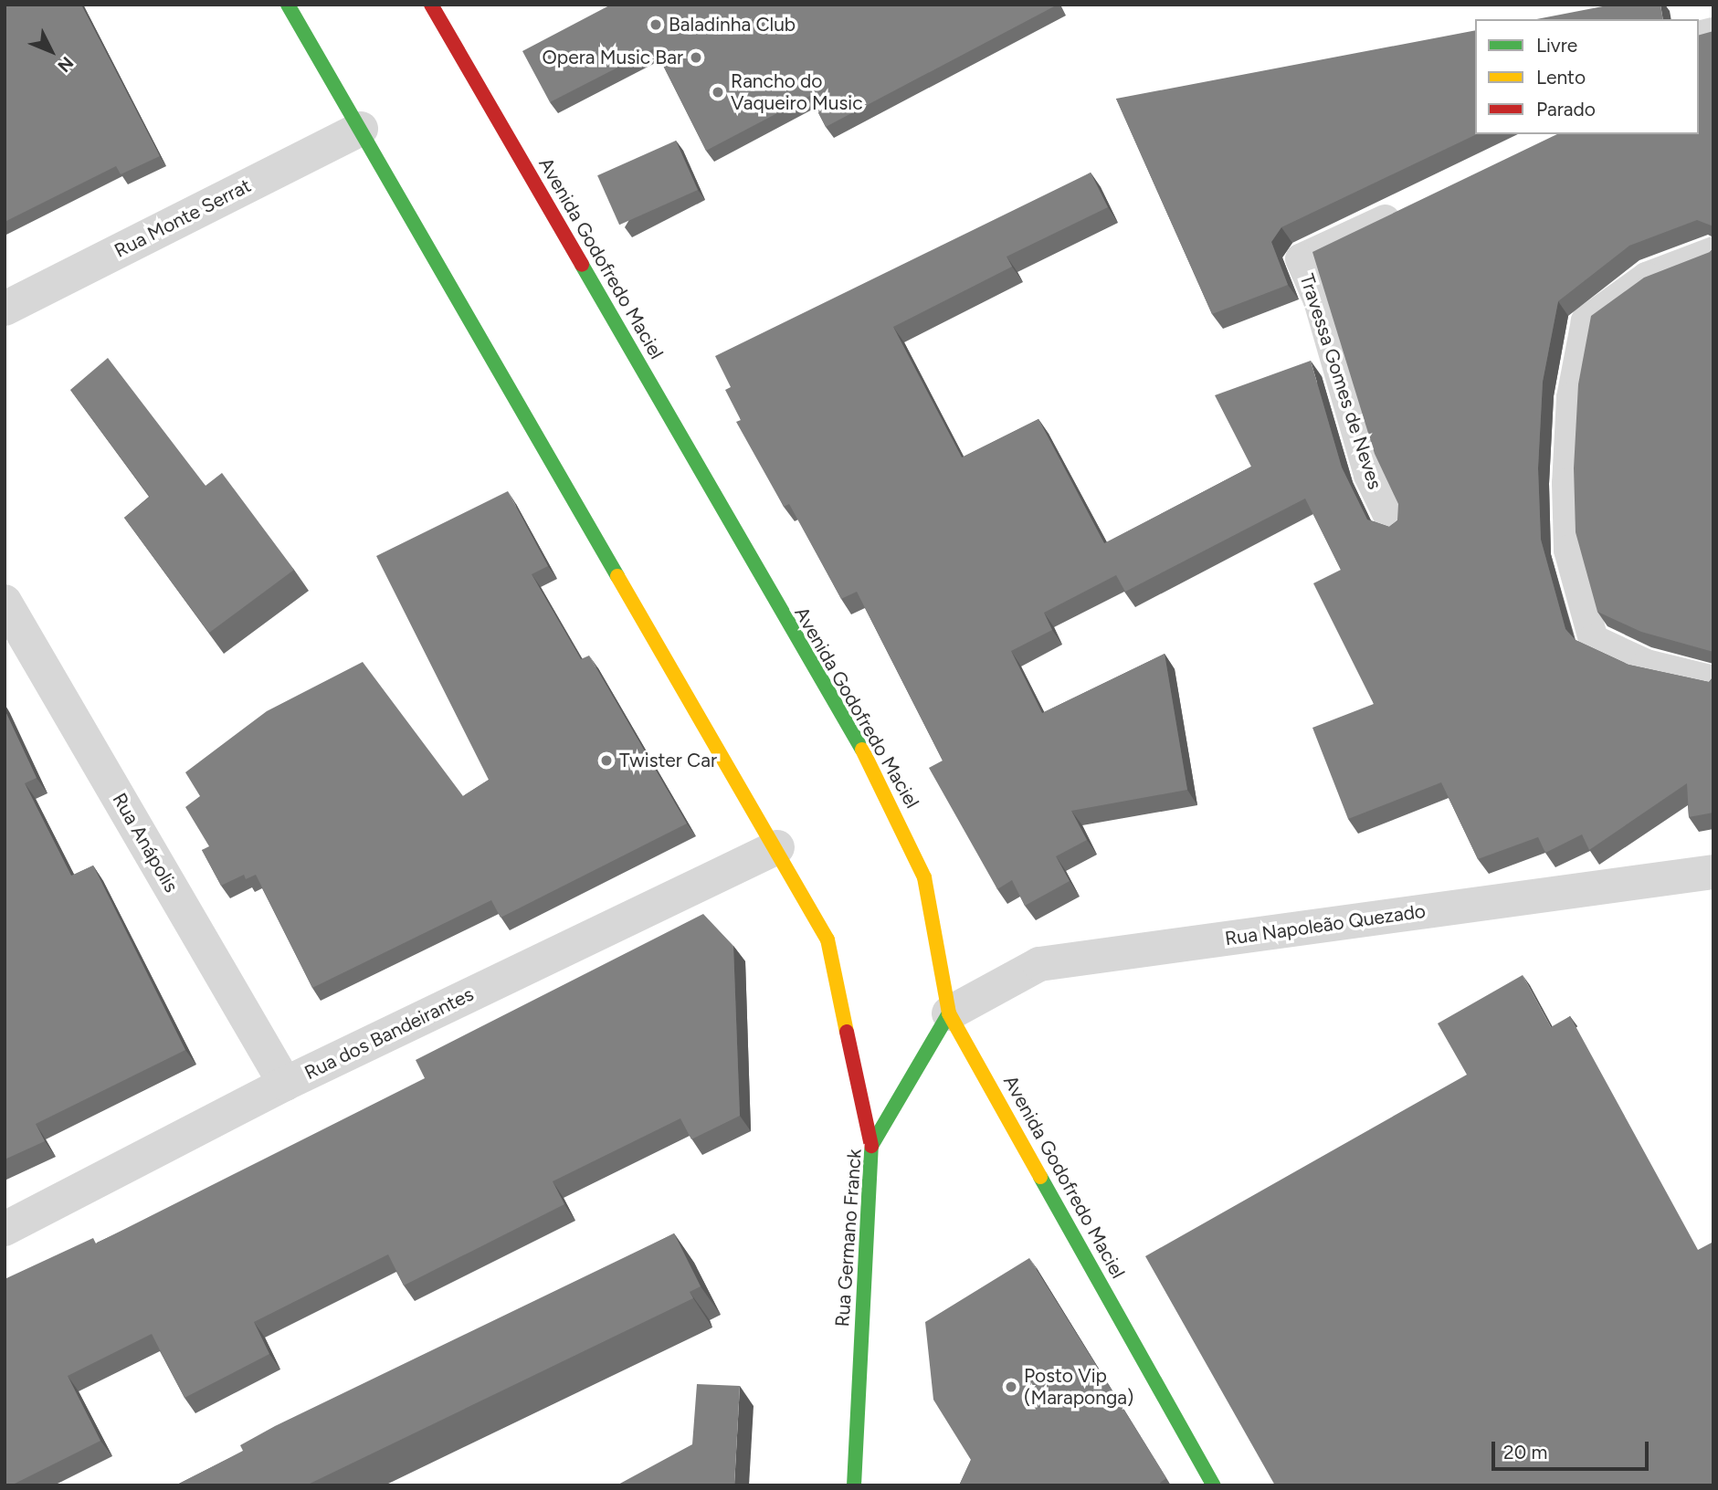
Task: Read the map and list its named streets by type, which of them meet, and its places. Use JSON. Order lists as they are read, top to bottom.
{
  "streets": {
    "main road": ["Avenida Godofredo Maciel", "Rua Germano Franck"],
    "street": [
      "Rua Monte Serrat",
      "Rua Anápolis",
      "Rua Napoleão Quezado",
      "Rua dos Bandeirantes"
    ],
    "lane": ["Travessa Gomes de Neves"]
  },
  "crossings": [
    ["Avenida Godofredo Maciel", "Rua Napoleão Quezado"],
    ["Avenida Godofredo Maciel", "Rua Germano Franck"],
    ["Rua Anápolis", "Rua dos Bandeirantes"],
    ["Rua Napoleão Quezado", "Rua Germano Franck"]
  ],
  "places": [
    "Baladinha Club",
    "Opera Music Bar",
    "Rancho do Vaqueiro Music",
    "Twister Car",
    "Posto Vip (Maraponga)"
  ],
  "legend": ["Livre", "Lento", "Parado"],
  "scale_bar": "20 m",
  "north": "bottom right"
}
